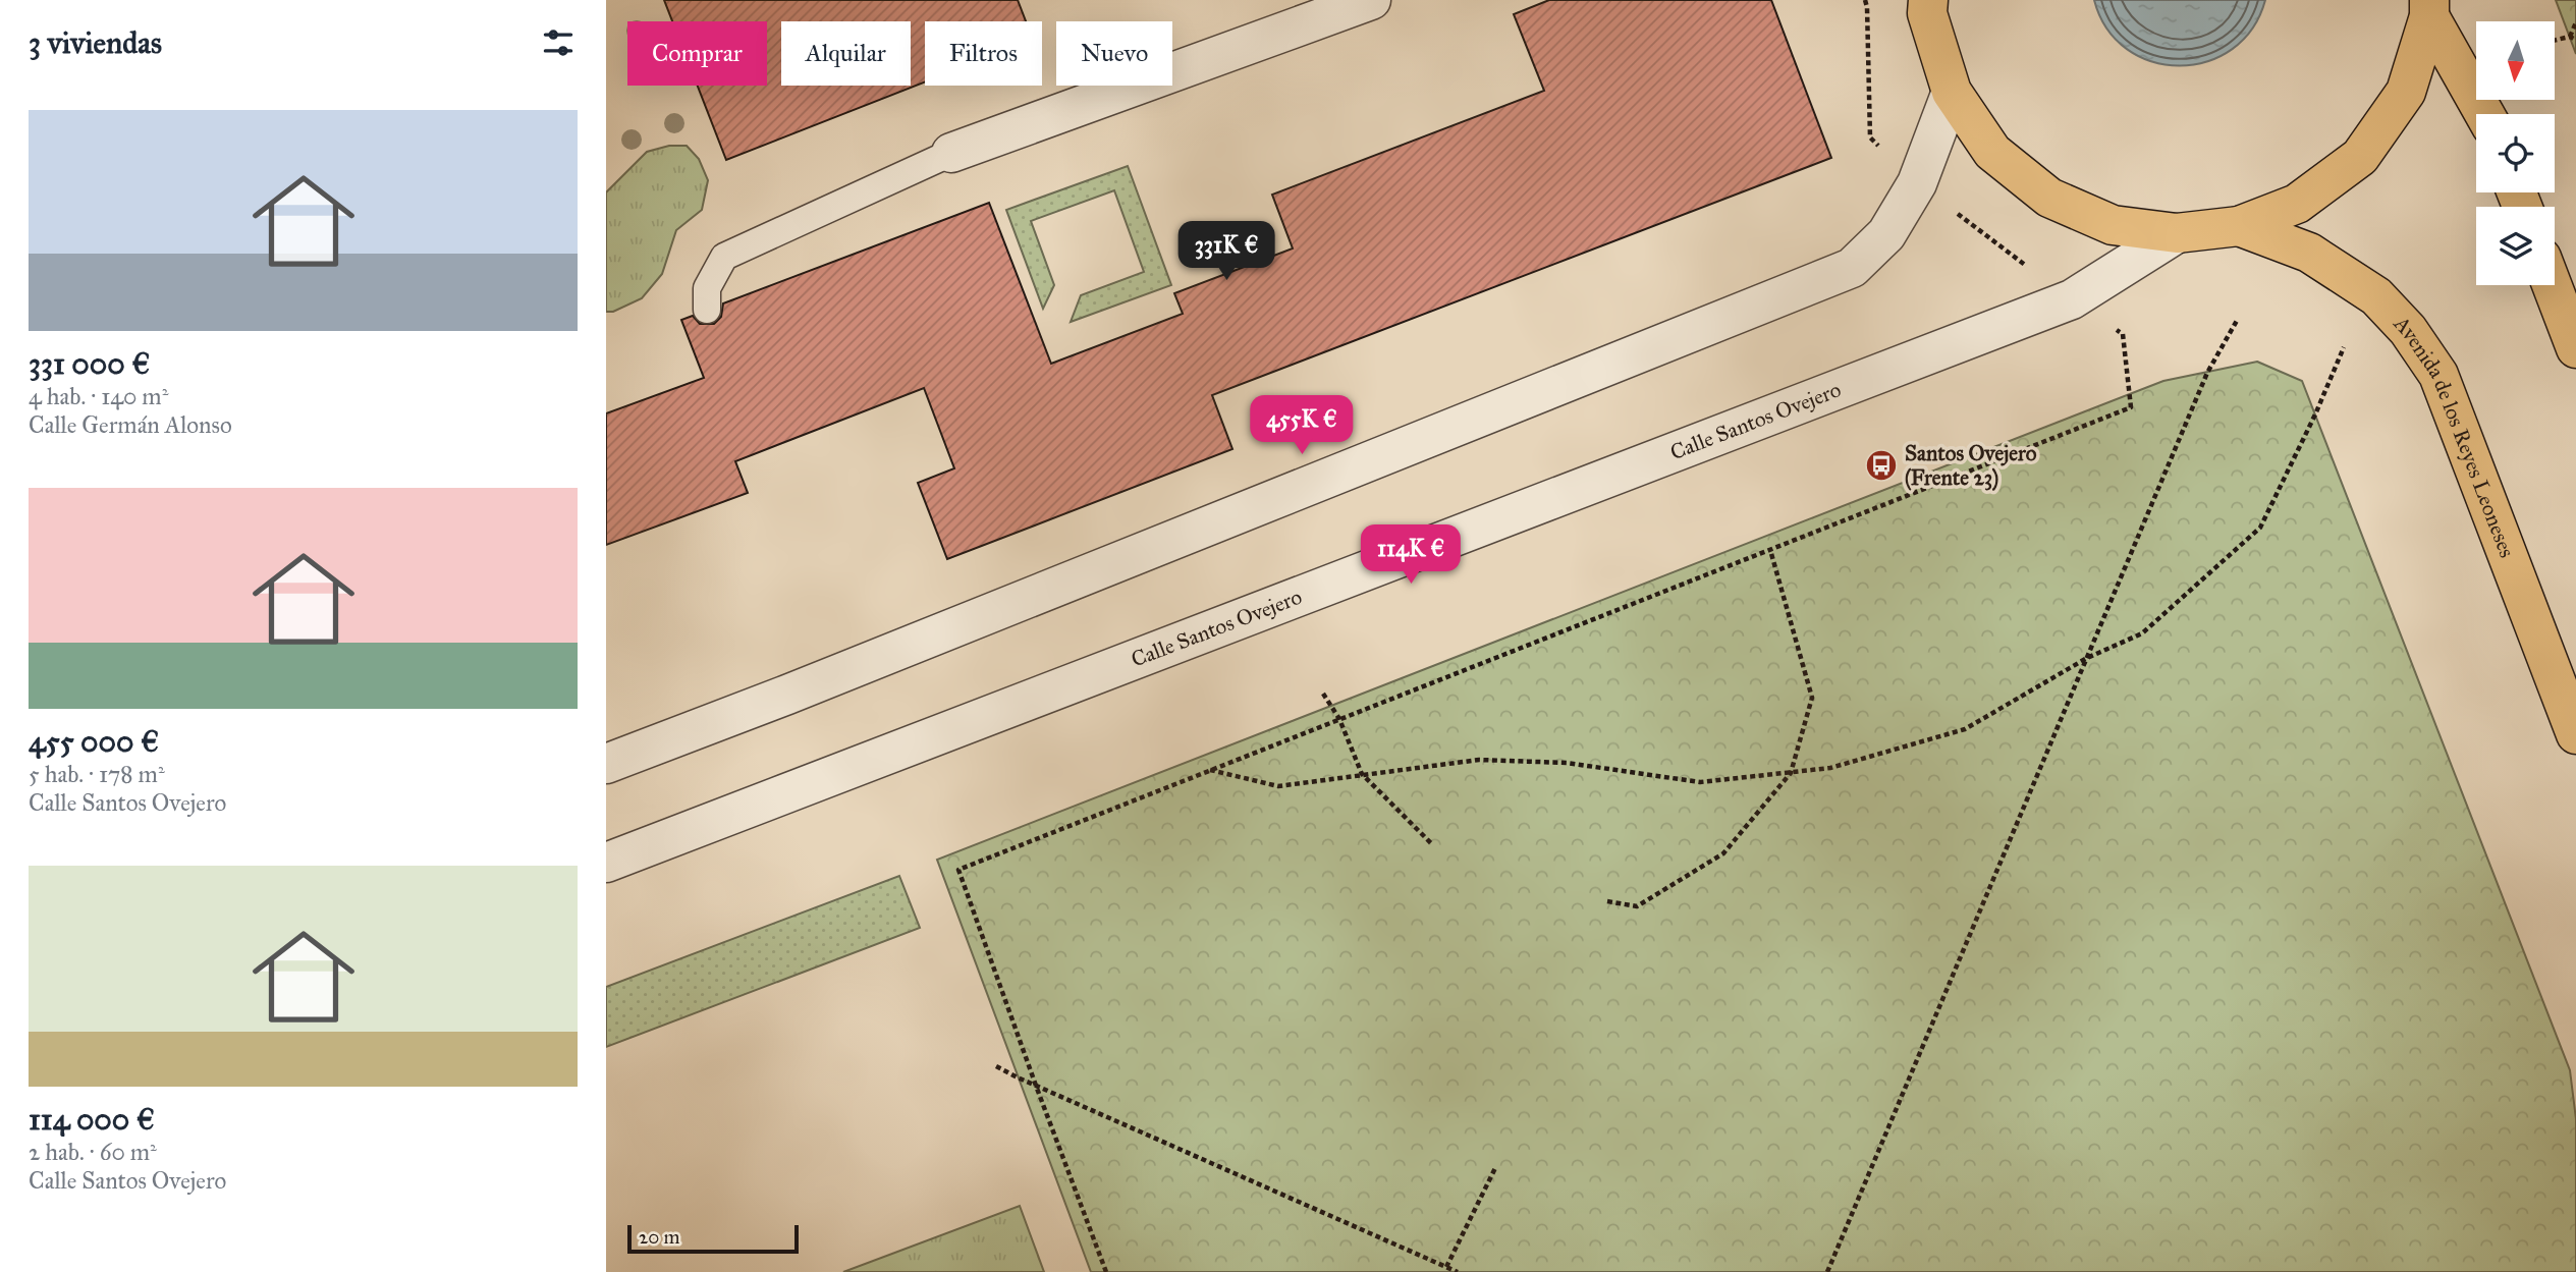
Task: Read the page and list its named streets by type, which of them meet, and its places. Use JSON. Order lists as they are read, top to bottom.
{
  "streets": {
    "main road": ["Avenida de los Reyes Leoneses"],
    "street": ["Calle Santos Ovejero"]
  },
  "places": {
    "bus stop": ["Santos Ovejero (Frente 23)"]
  },
  "scale_bar": "20 m",
  "north": "bottom",
  "page": {
    "heading": "3 viviendas",
    "chip": [
      "Comprar",
      "Alquilar",
      "Filtros",
      "Nuevo"
    ],
    "list": [
      {
        "name": "331 000 €",
        "note": "4 hab. · 140 m² · Calle Germán Alonso"
      },
      {
        "name": "455 000 €",
        "note": "5 hab. · 178 m² · Calle Santos Ovejero"
      },
      {
        "name": "114 000 €",
        "note": "2 hab. · 60 m² · Calle Santos Ovejero"
      }
    ],
    "price": ["331K €", "455K €", "114K €"],
    "scale": "20 m"
  }
}
